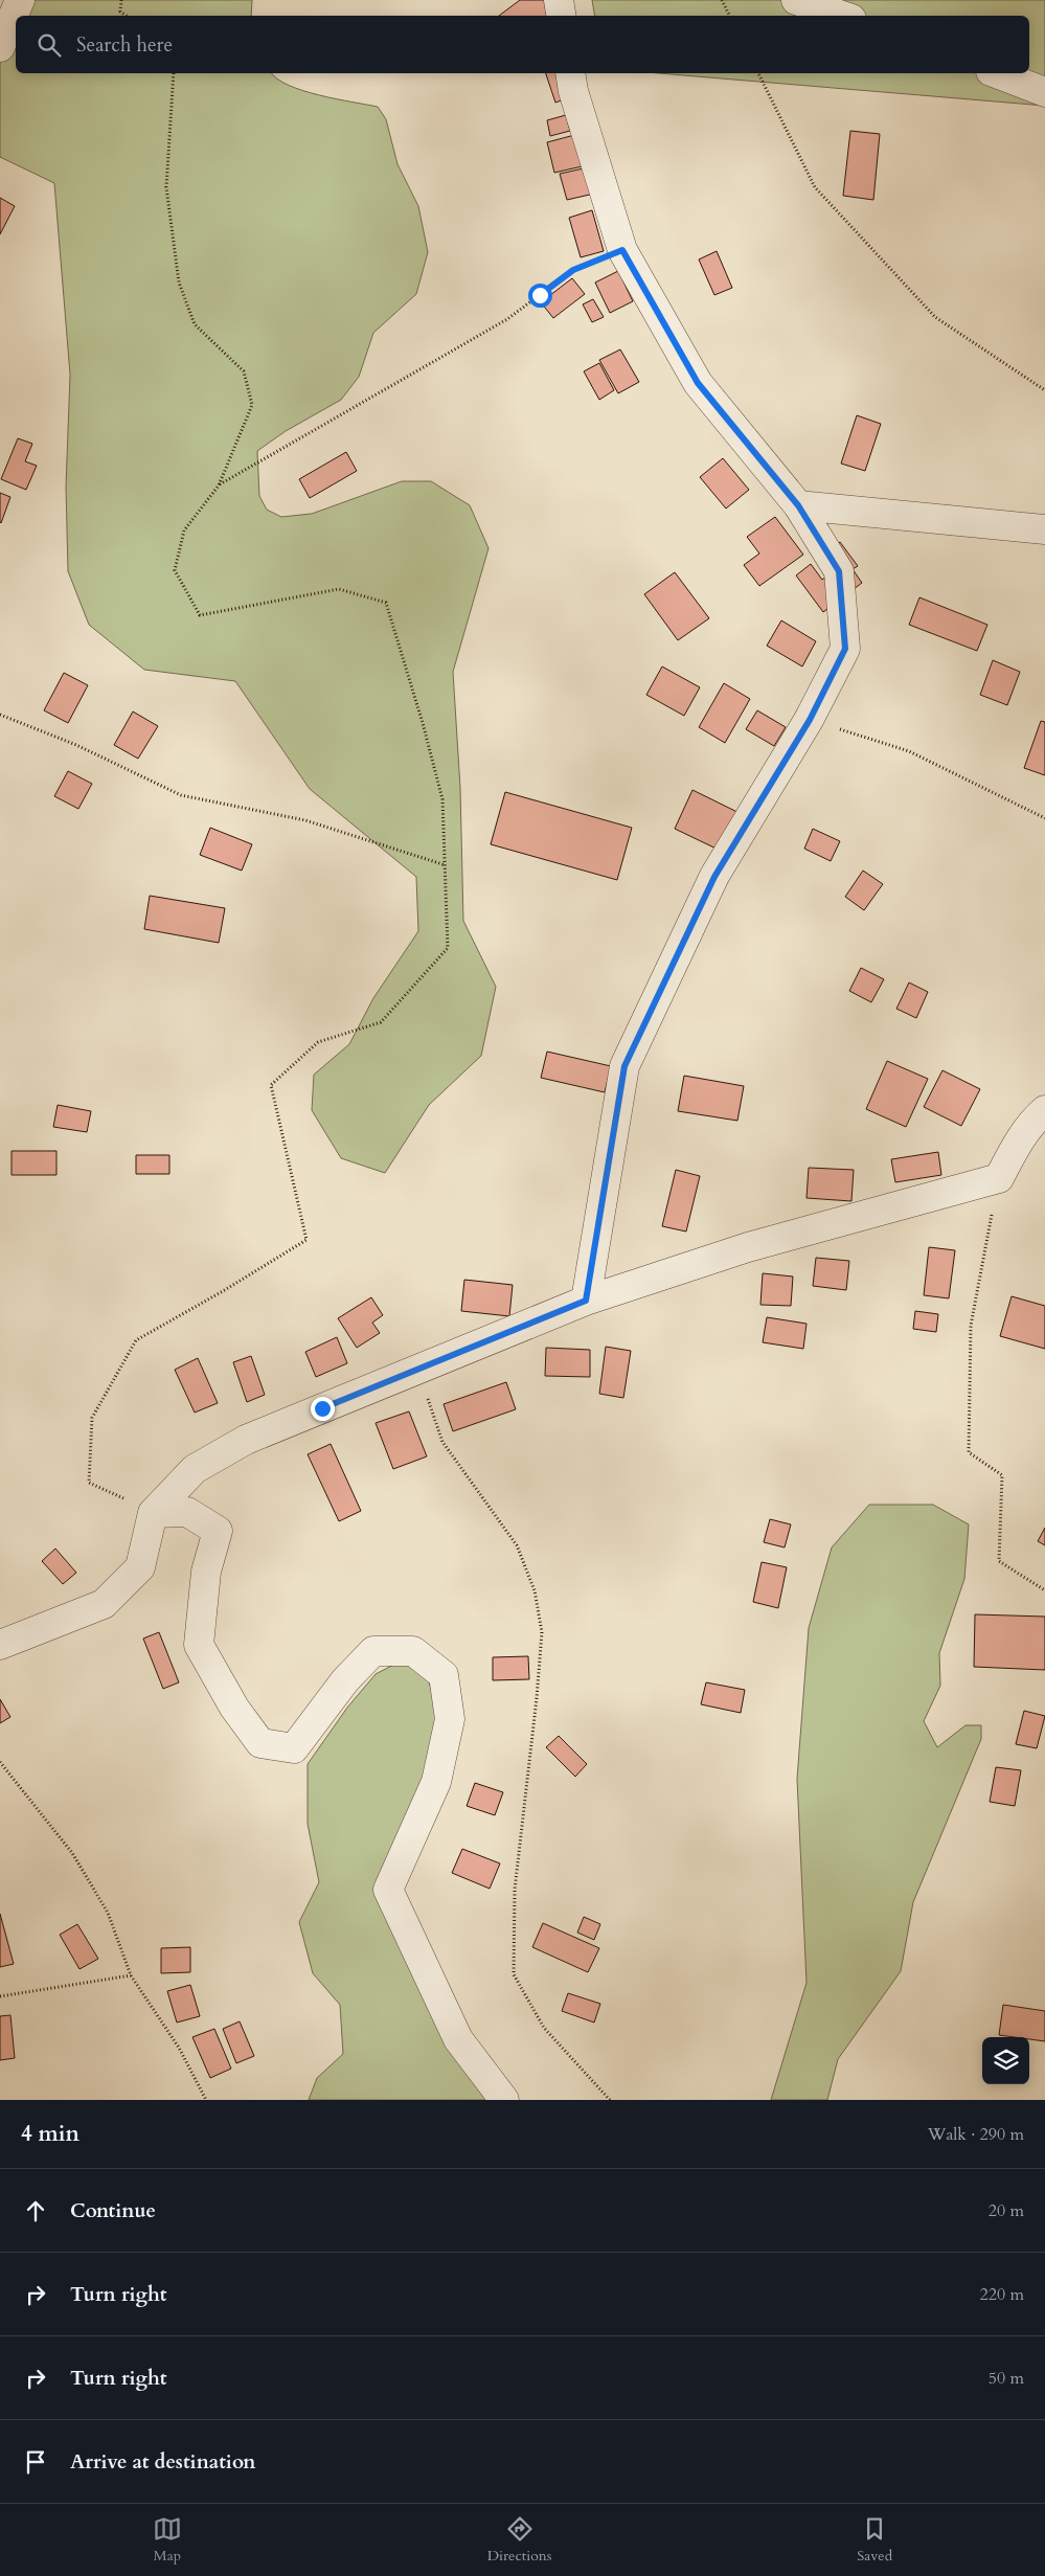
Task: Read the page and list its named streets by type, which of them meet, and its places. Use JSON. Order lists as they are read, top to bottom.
{
  "page": {
    "search": "Search here",
    "heading": ["4 min", "Walk · 290 m"],
    "list": [
      ["Continue", "20 m"],
      ["Turn right", "220 m"],
      ["Turn right", "50 m"],
      "Arrive at destination"
    ],
    "nav": ["Map", "Directions", "Saved"]
  }
}
